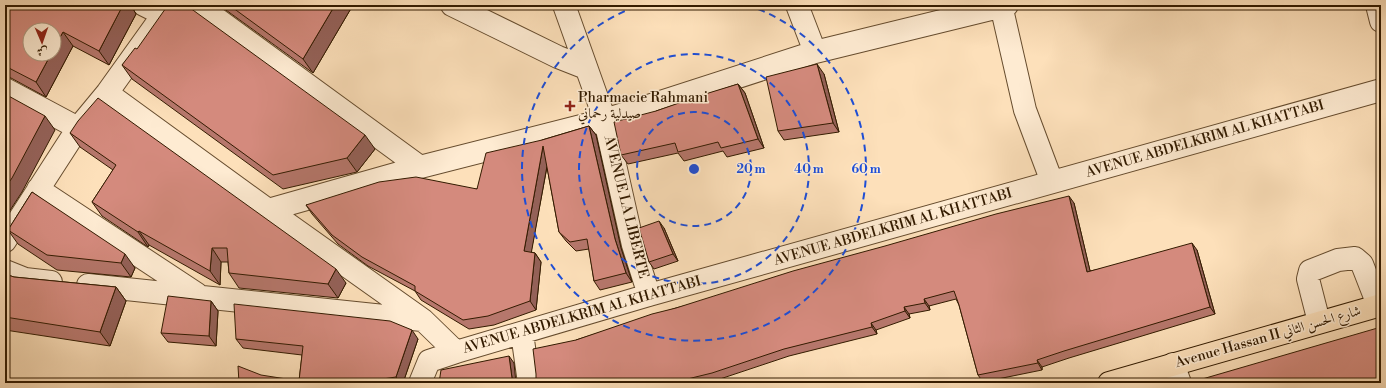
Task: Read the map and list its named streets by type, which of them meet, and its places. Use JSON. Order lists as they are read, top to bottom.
{
  "streets": {
    "main road": ["Avenue Hassan II شارع الحسن الثاني"],
    "street": ["AVENUE ABDELKRIM AL KHATTABI", "AVENUE LA LIBERTE"]
  },
  "crossings": [
    ["AVENUE ABDELKRIM AL KHATTABI", "AVENUE LA LIBERTE"]
  ],
  "places": {
    "health": ["Pharmacie Rahmani صيدلية رحماني"]
  },
  "north": "bottom",
  "rings": ["20 m", "40 m", "60 m"]
}
